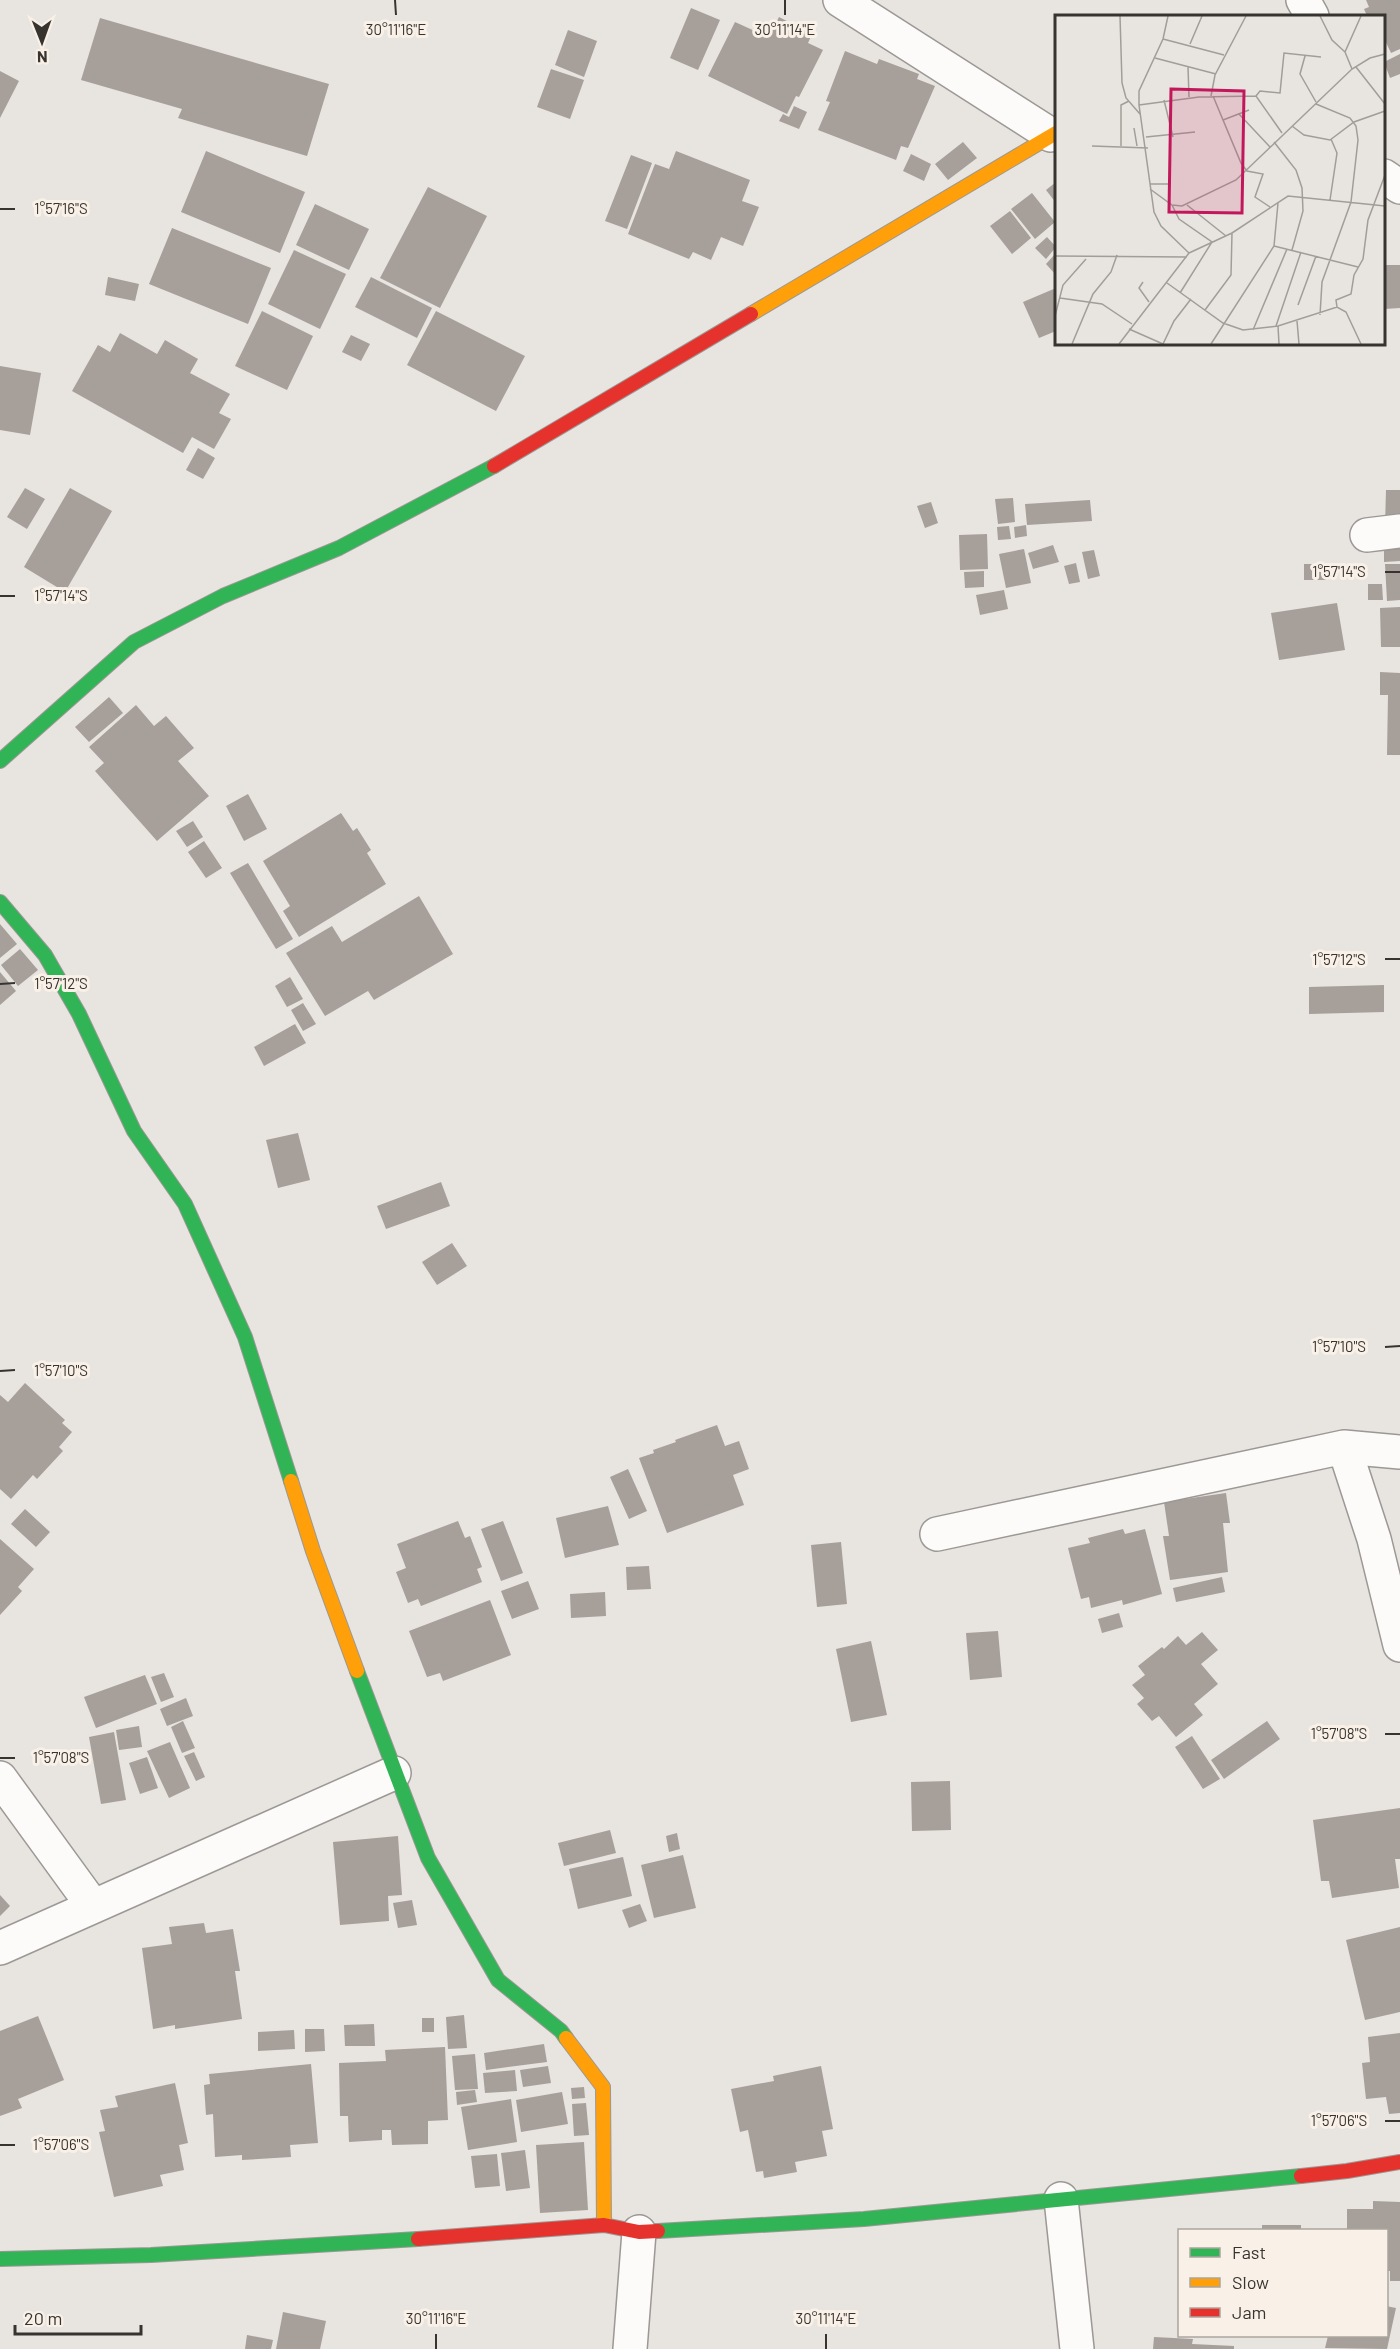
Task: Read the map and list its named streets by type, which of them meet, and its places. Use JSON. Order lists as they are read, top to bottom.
{
  "legend": ["Fast", "Slow", "Jam"],
  "scale_bar": "20 m",
  "north": "bottom",
  "coordinates": [
    "30°11'16\"E",
    "30°11'14\"E",
    "1°57'16\"S",
    "1°57'14\"S",
    "1°57'12\"S",
    "1°57'10\"S",
    "1°57'08\"S",
    "1°57'06\"S"
  ]
}
